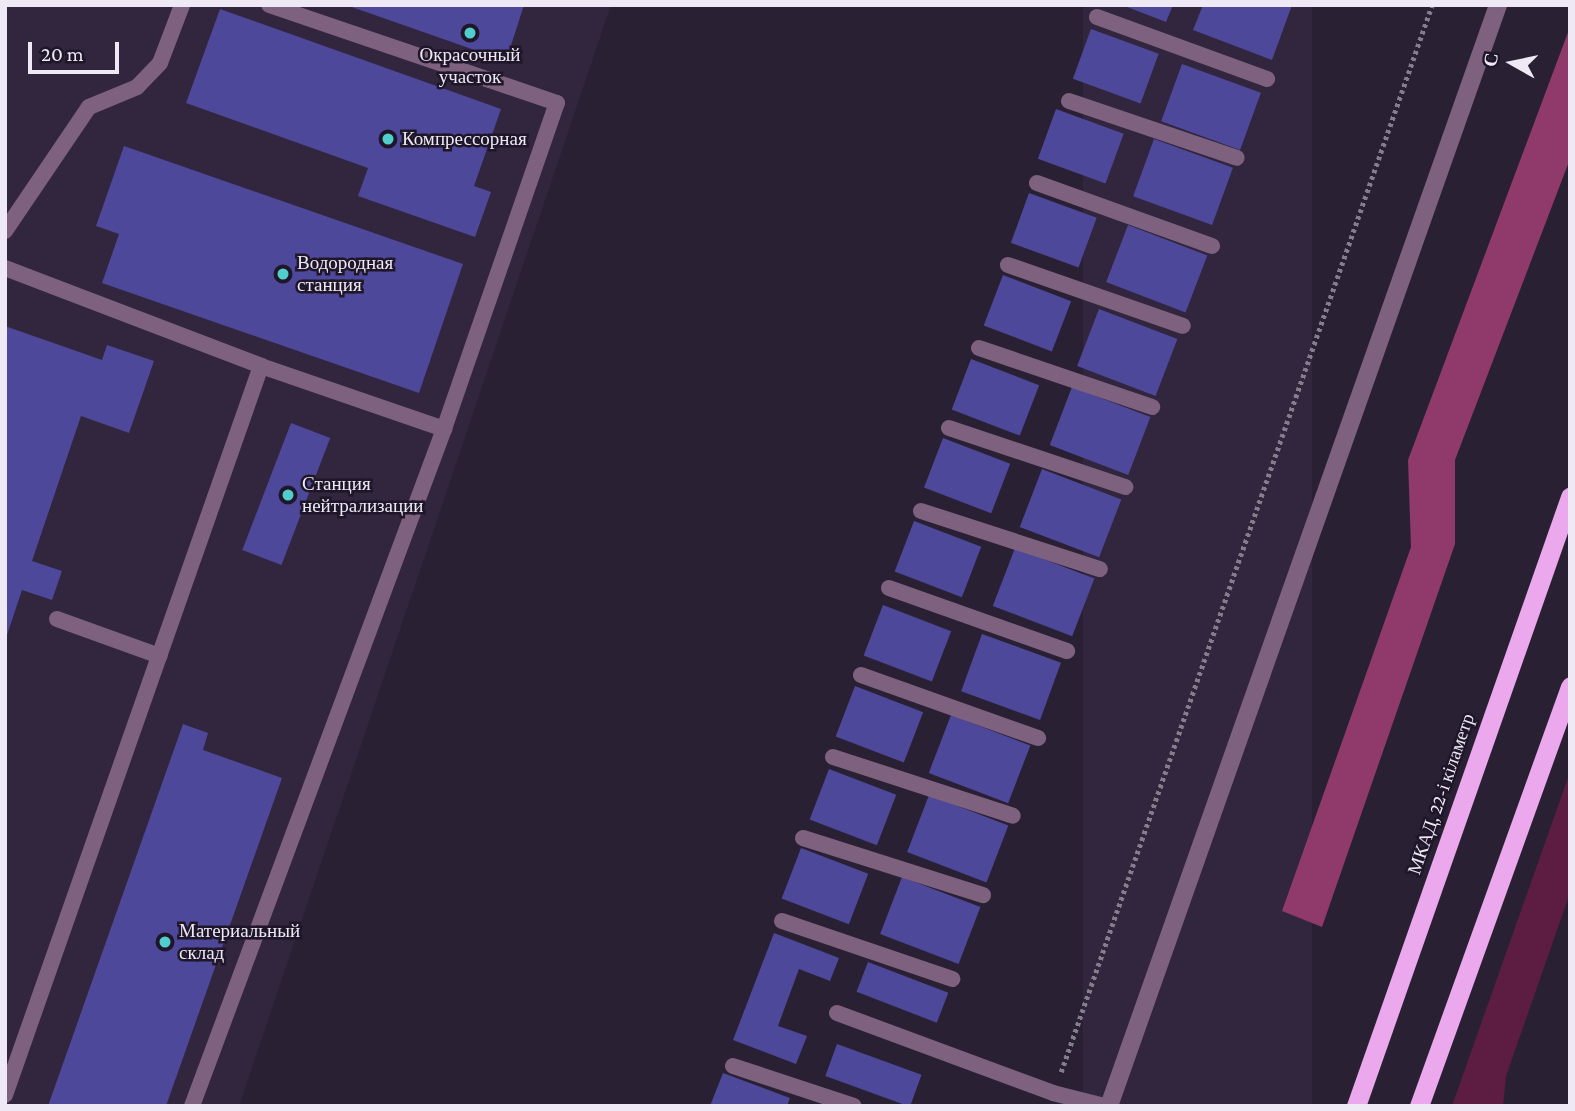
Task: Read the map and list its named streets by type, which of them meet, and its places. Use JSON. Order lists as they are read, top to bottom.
{
  "streets": {
    "highway": ["МКАД, 22-і кіламетр"]
  },
  "places": [
    "Окрасочный участок",
    "Компрессорная",
    "Водородная станция",
    "Станция нейтрализации",
    "Материальный склад"
  ],
  "scale_bar": "20 m",
  "north": "left"
}
